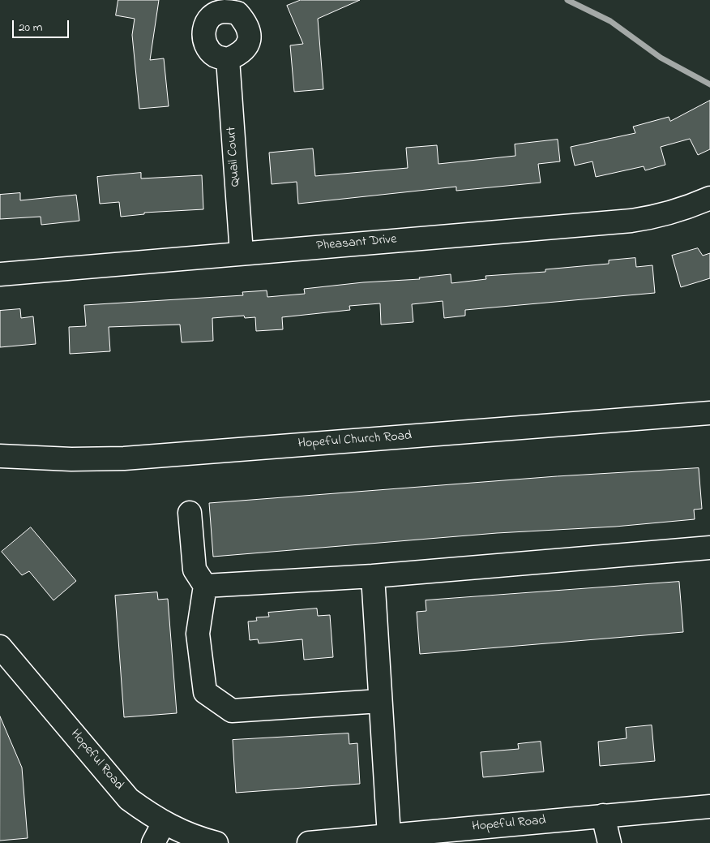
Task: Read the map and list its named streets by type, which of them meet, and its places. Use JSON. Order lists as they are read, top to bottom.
{
  "streets": {
    "street": [
      "Quail Court",
      "Pheasant Drive",
      "Hopeful Church Road",
      "Hopeful Road"
    ]
  },
  "crossings": [
    ["Quail Court", "Pheasant Drive"]
  ],
  "scale_bar": "20 m"
}
